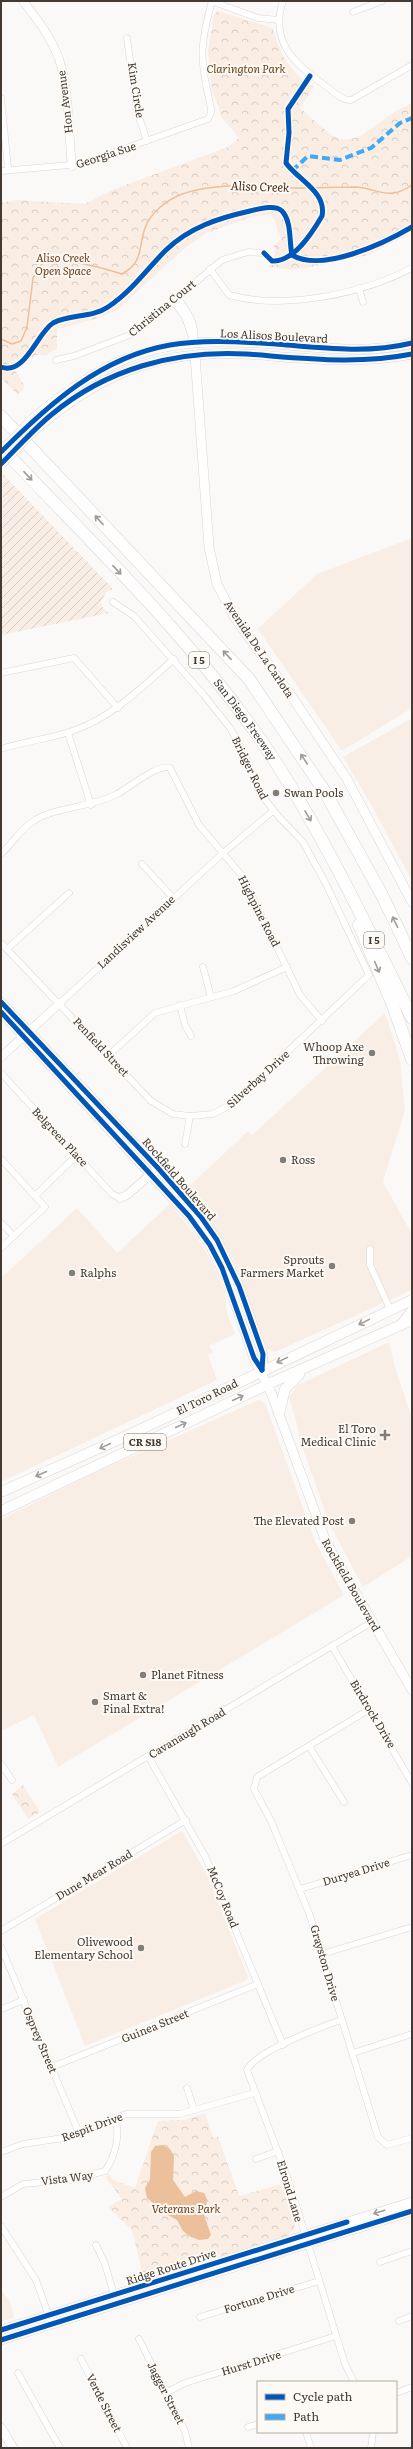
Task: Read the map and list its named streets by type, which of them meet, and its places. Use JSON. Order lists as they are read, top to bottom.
{
  "streets": {
    "highway": ["I 5", "San Diego Freeway"],
    "main road": [
      "Los Alisos Boulevard",
      "Avenida De La Carlota",
      "Rockfield Boulevard",
      "El Toro Road",
      "CR S18",
      "Ridge Route Drive"
    ],
    "street": [
      "Kim Circle",
      "Hon Avenue",
      "Georgia Sue",
      "Christina Court",
      "Bridger Road",
      "Highpine Road",
      "Landisview Avenue",
      "Penfield Street",
      "Silverbay Drive",
      "Belgreen Place",
      "Birdrock Drive",
      "Cavanaugh Road",
      "Duryea Drive",
      "Dune Mear Road",
      "McCoy Road",
      "Grayston Drive",
      "Guinea Street",
      "Osprey Street",
      "Respit Drive",
      "Vista Way",
      "Elrond Lane",
      "Fortune Drive",
      "Hurst Drive",
      "Jagger Street",
      "Verde Street"
    ]
  },
  "crossings": [
    ["Kim Circle", "Georgia Sue"],
    ["Hon Avenue", "Georgia Sue"],
    ["Christina Court", "Avenida De La Carlota"],
    ["Los Alisos Boulevard", "Avenida De La Carlota"],
    ["Bridger Road", "Landisview Avenue"],
    ["Bridger Road", "Silverbay Drive"],
    ["Highpine Road", "Landisview Avenue"],
    ["Highpine Road", "Silverbay Drive"],
    ["Landisview Avenue", "Penfield Street"],
    ["Landisview Avenue", "Rockfield Boulevard"],
    ["Penfield Street", "Silverbay Drive"],
    ["Rockfield Boulevard", "El Toro Road"],
    ["Rockfield Boulevard", "Cavanaugh Road"],
    ["Birdrock Drive", "Cavanaugh Road"],
    ["Cavanaugh Road", "McCoy Road"],
    ["Duryea Drive", "Grayston Drive"],
    ["Dune Mear Road", "McCoy Road"],
    ["McCoy Road", "Guinea Street"],
    ["McCoy Road", "Elrond Lane"],
    ["Guinea Street", "Osprey Street"],
    ["Osprey Street", "Respit Drive"],
    ["Respit Drive", "Vista Way"],
    ["Respit Drive", "Elrond Lane"],
    ["Elrond Lane", "Ridge Route Drive"],
    ["Elrond Lane", "Fortune Drive"],
    ["Elrond Lane", "Hurst Drive"],
    ["Hurst Drive", "Jagger Street"]
  ],
  "water": ["Aliso Creek"],
  "parks": ["Clarington Park", "Aliso Creek Open Space", "Veterans Park"],
  "places": {
    "other": [
      "Swan Pools",
      "Whoop Axe Throwing",
      "Ross",
      "Sprouts Farmers Market",
      "Ralphs",
      "The Elevated Post",
      "Planet Fitness",
      "Smart & Final Extra!",
      "Olivewood Elementary School"
    ],
    "health": ["El Toro Medical Clinic"]
  },
  "legend": ["Cycle path", "Path"]
}
